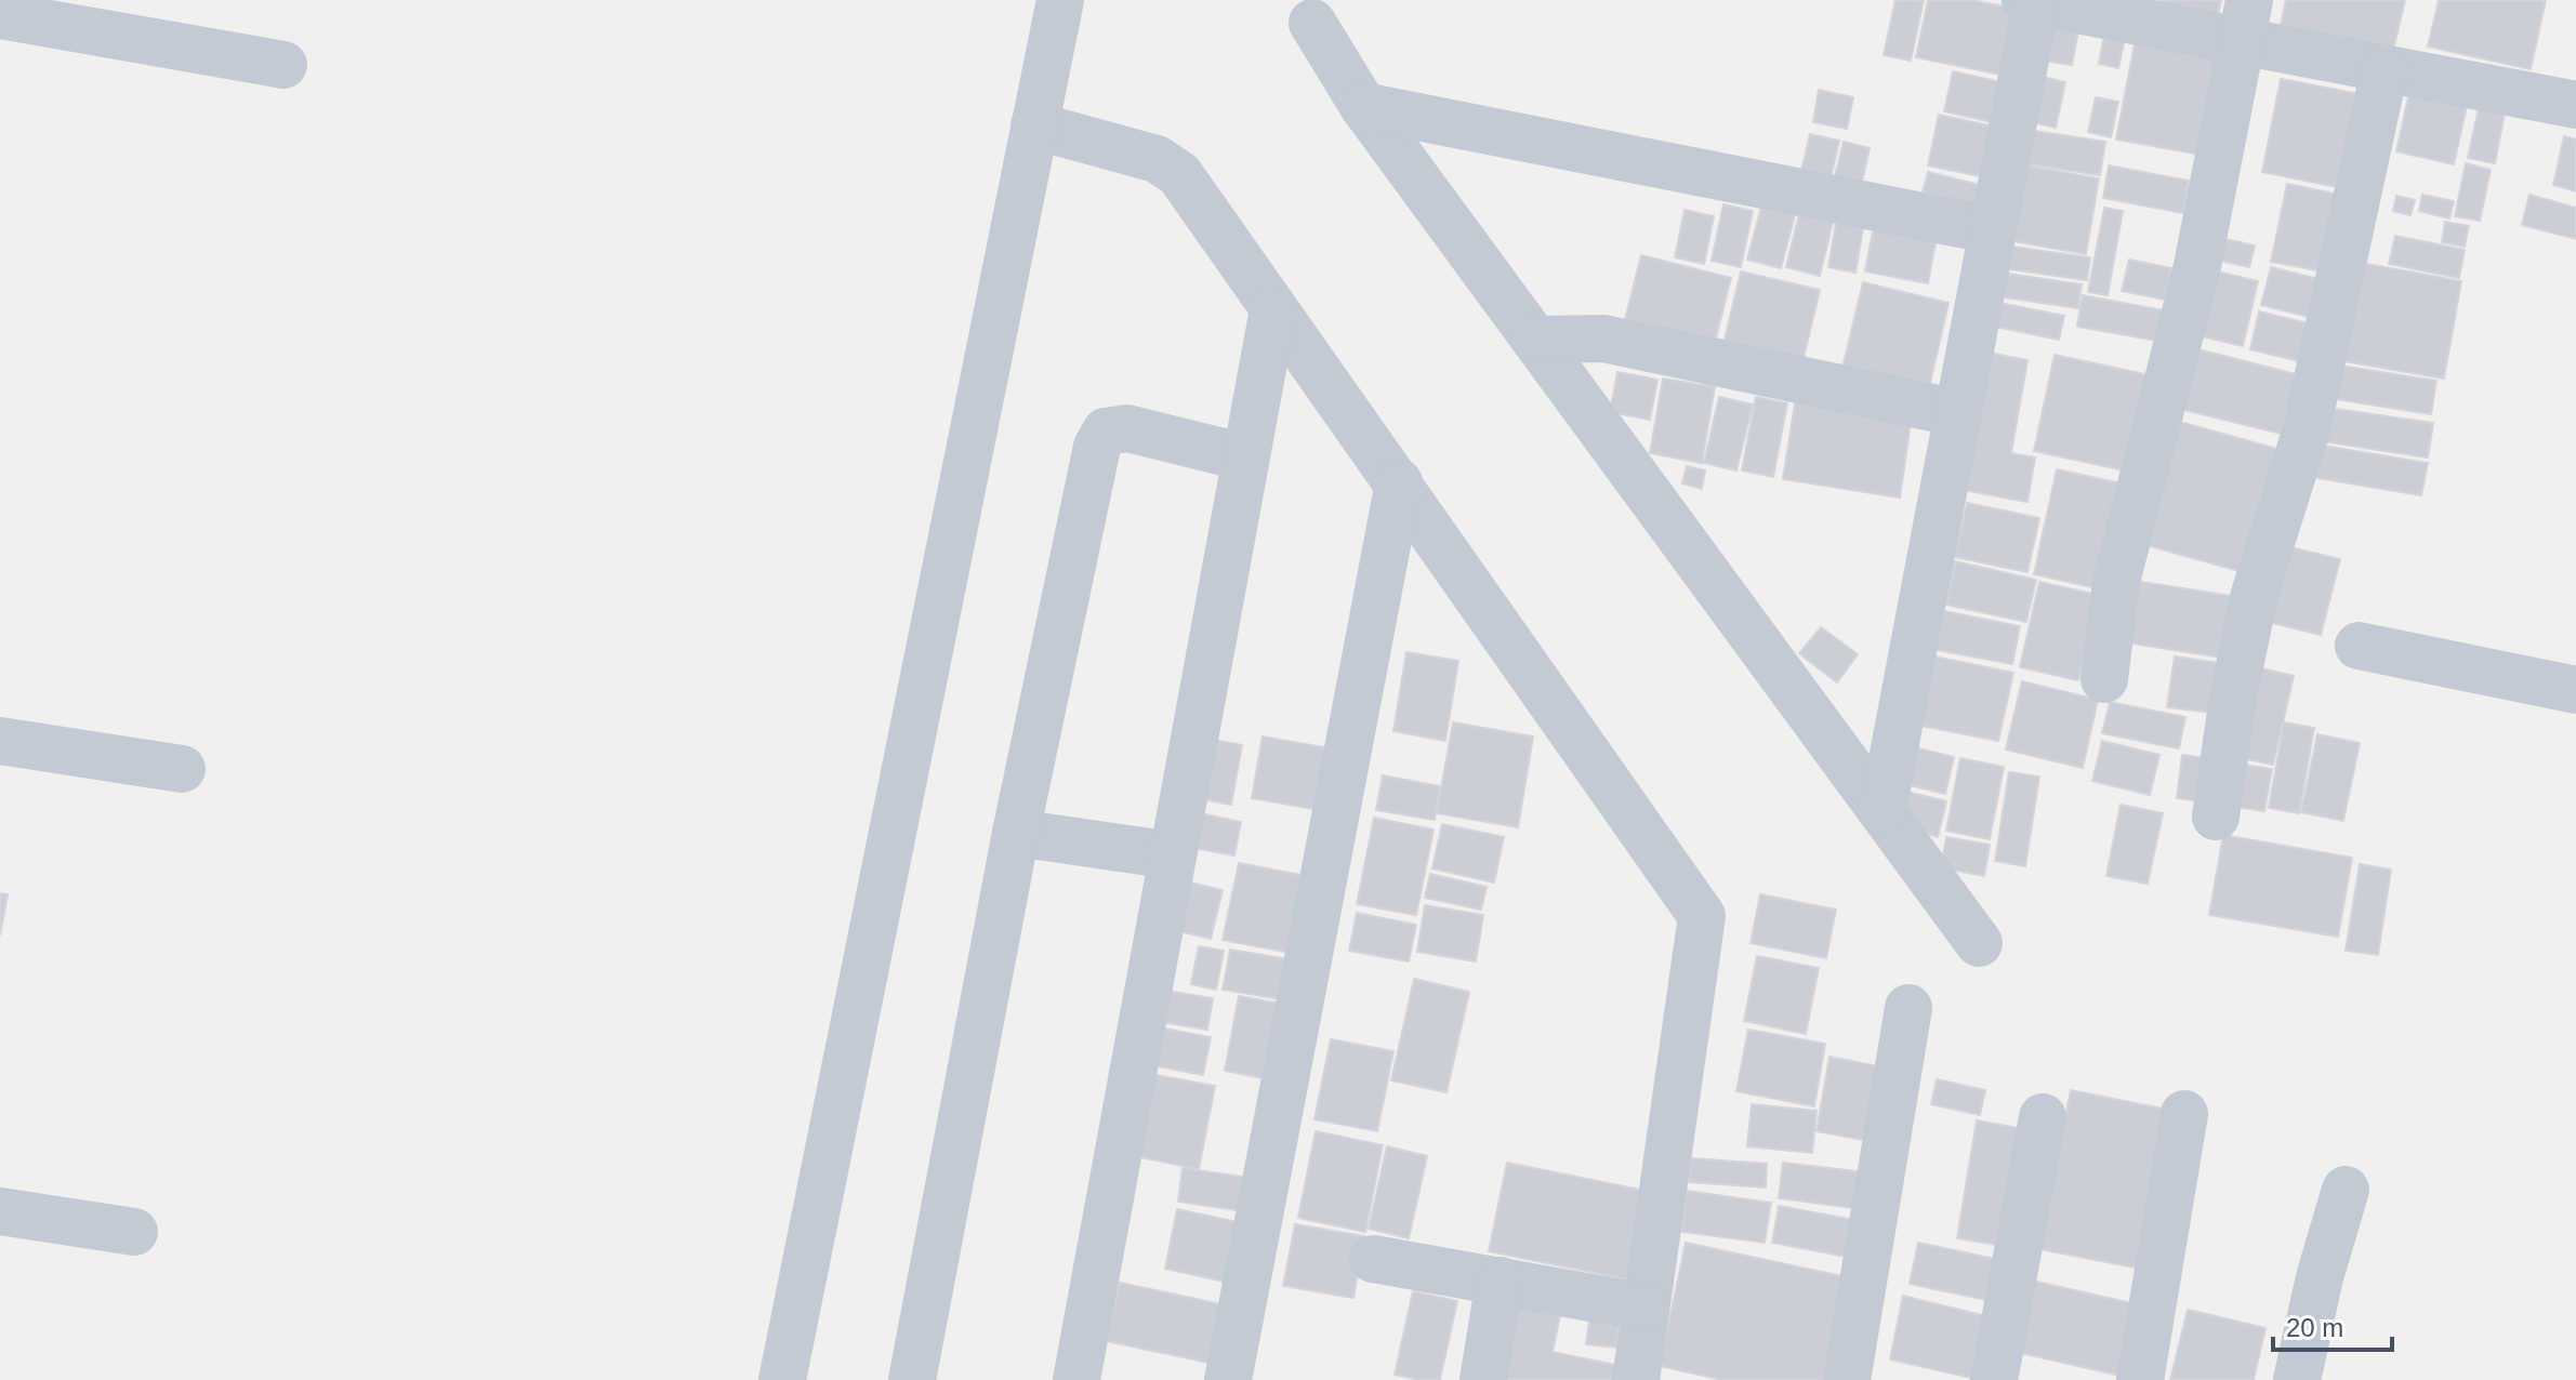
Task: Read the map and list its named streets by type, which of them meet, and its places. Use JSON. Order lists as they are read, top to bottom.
{
  "scale_bar": "20 m"
}
